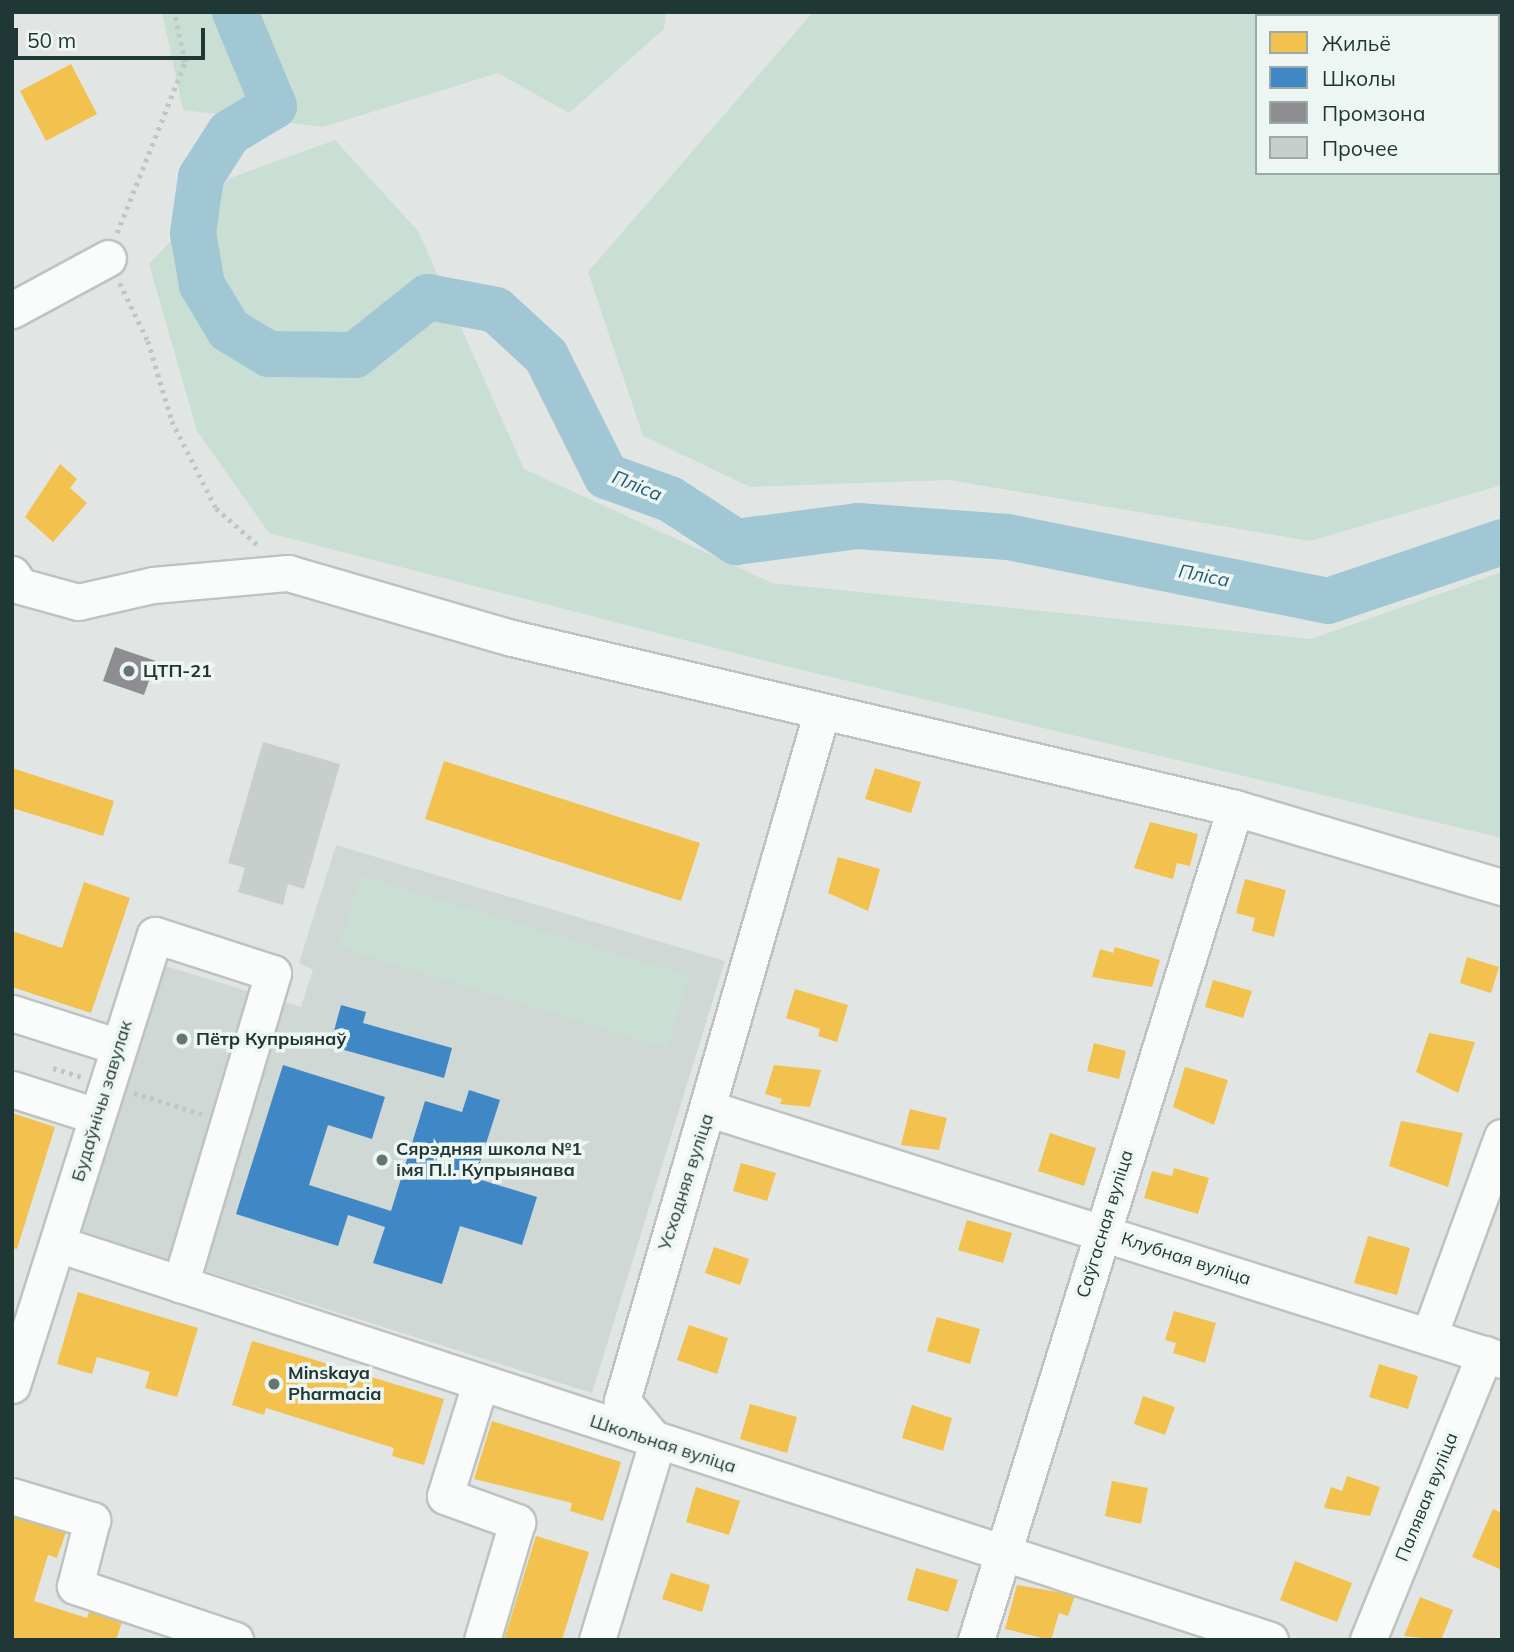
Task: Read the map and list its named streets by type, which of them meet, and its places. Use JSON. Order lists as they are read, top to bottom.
{
  "streets": {
    "street": [
      "Будаўнічы завулак",
      "Усходняя вуліца",
      "Саўгасная вуліца",
      "Клубная вуліца",
      "Школьная вуліца",
      "Палявая вуліца"
    ]
  },
  "crossings": [
    ["Будаўнічы завулак", "Школьная вуліца"],
    ["Усходняя вуліца", "Клубная вуліца"],
    ["Усходняя вуліца", "Школьная вуліца"],
    ["Саўгасная вуліца", "Клубная вуліца"],
    ["Саўгасная вуліца", "Школьная вуліца"],
    ["Клубная вуліца", "Палявая вуліца"]
  ],
  "water": ["Пліса"],
  "places": [
    "ЦТП-21",
    "Пётр Купрыянаў",
    "Сярэдняя школа №1 імя П.І. Купрыянава",
    "Minskaya Pharmacia"
  ],
  "legend": [
    "Жильё",
    "Школы",
    "Промзона",
    "Прочее"
  ],
  "scale_bar": "50 m"
}
